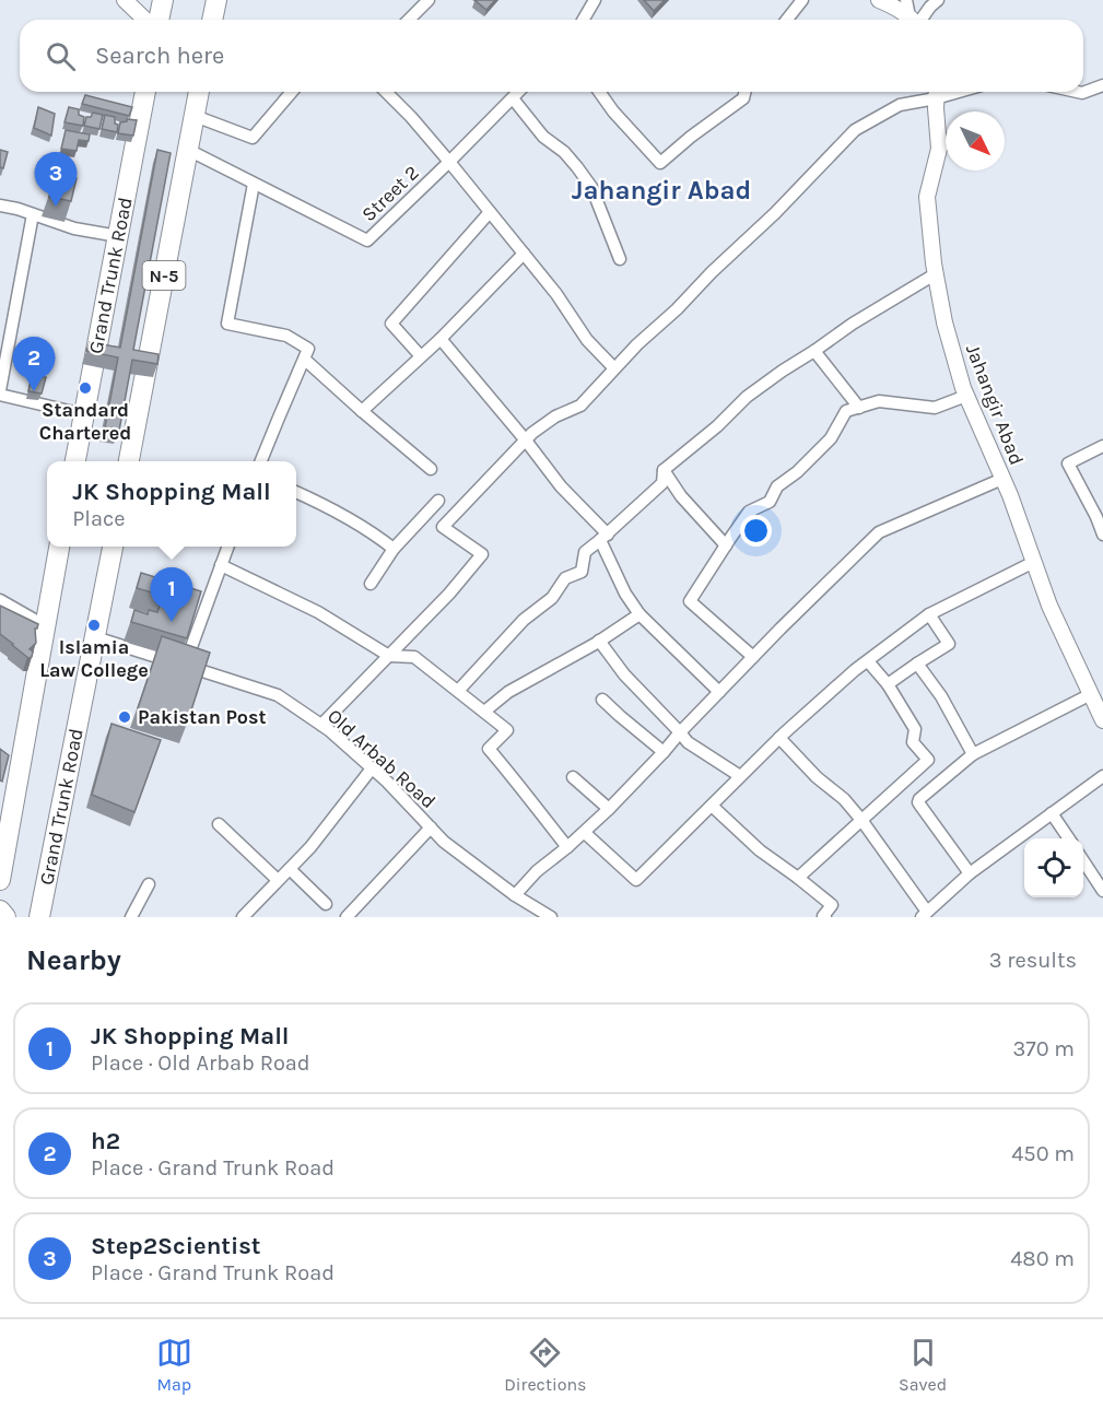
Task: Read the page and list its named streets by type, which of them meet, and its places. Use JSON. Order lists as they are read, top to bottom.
{
  "streets": {
    "highway": ["Grand Trunk Road", "N-5"],
    "street": ["Street 2", "Jahangir Abad", "Old Arbab Road"]
  },
  "crossings": [
    ["Street 2", "N-5"],
    ["Grand Trunk Road", "Old Arbab Road"]
  ],
  "districts": ["Jahangir Abad"],
  "places": ["Standard Chartered", "Islamia Law College", "Pakistan Post"],
  "north": "bottom right",
  "page": {
    "search": "Search here",
    "pins": ["3", "2", "1"],
    "popup": ["JK Shopping Mall", "Place"],
    "heading": ["Nearby", "3 results"],
    "list": [
      {
        "mark": "1",
        "name": "JK Shopping Mall",
        "note": "Place · Old Arbab Road",
        "value": "370 m"
      },
      {
        "mark": "2",
        "name": "h2",
        "note": "Place · Grand Trunk Road",
        "value": "450 m"
      },
      {
        "mark": "3",
        "name": "Step2Scientist",
        "note": "Place · Grand Trunk Road",
        "value": "480 m"
      }
    ],
    "nav": ["Map", "Directions", "Saved"]
  }
}
